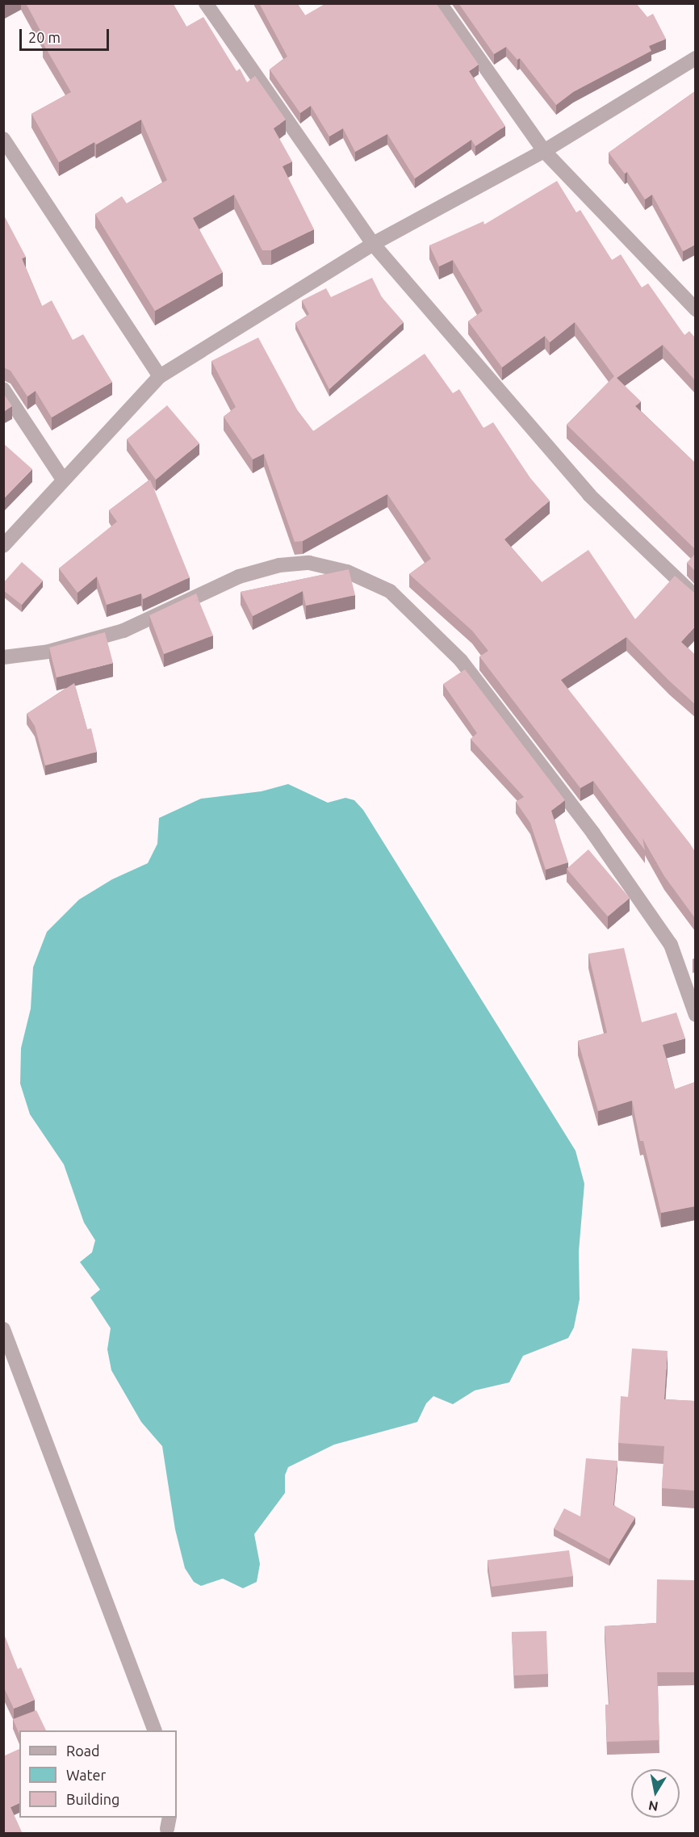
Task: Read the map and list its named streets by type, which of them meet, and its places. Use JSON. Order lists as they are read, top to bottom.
{
  "legend": ["Road", "Water", "Building"],
  "scale_bar": "20 m",
  "north": "bottom"
}
